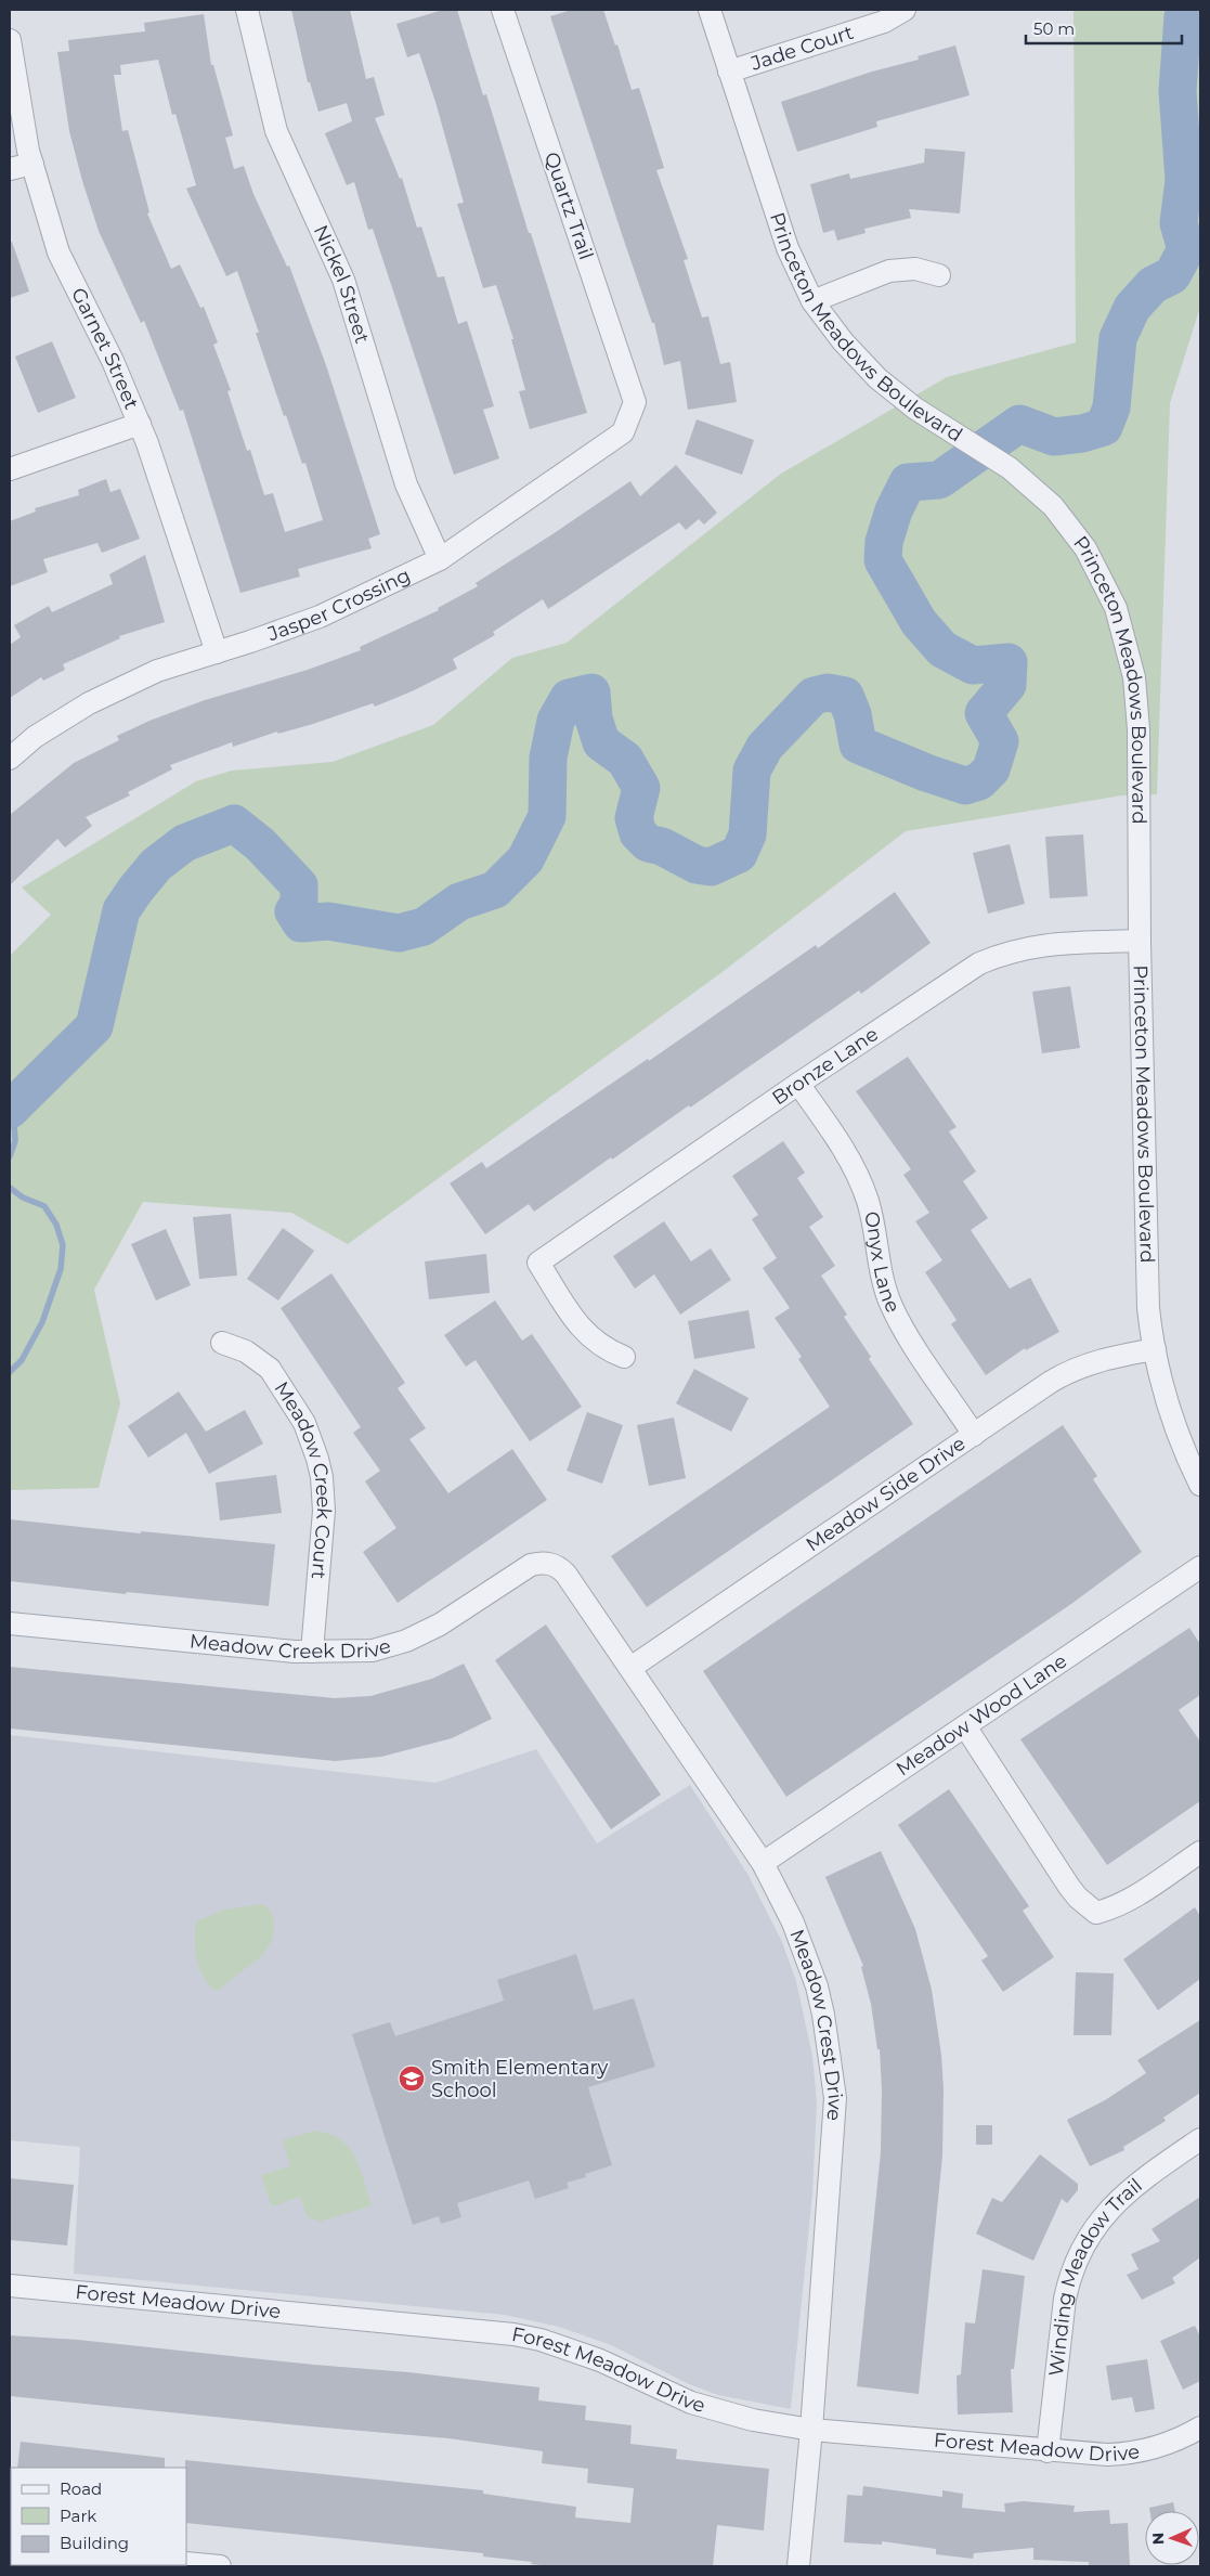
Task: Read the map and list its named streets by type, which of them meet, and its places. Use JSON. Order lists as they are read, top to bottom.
{
  "streets": {
    "street": [
      "Jade Court",
      "Quartz Trail",
      "Nickel Street",
      "Princeton Meadows Boulevard",
      "Garnet Street",
      "Jasper Crossing",
      "Bronze Lane",
      "Onyx Lane",
      "Meadow Creek Court",
      "Meadow Side Drive",
      "Meadow Creek Drive",
      "Meadow Wood Lane",
      "Meadow Crest Drive",
      "Winding Meadow Trail",
      "Forest Meadow Drive"
    ]
  },
  "crossings": [
    ["Jade Court", "Princeton Meadows Boulevard"],
    ["Quartz Trail", "Jasper Crossing"],
    ["Nickel Street", "Jasper Crossing"],
    ["Princeton Meadows Boulevard", "Bronze Lane"],
    ["Princeton Meadows Boulevard", "Meadow Side Drive"],
    ["Garnet Street", "Jasper Crossing"],
    ["Bronze Lane", "Onyx Lane"],
    ["Onyx Lane", "Meadow Side Drive"],
    ["Meadow Creek Court", "Meadow Creek Drive"],
    ["Meadow Side Drive", "Meadow Crest Drive"],
    ["Meadow Creek Drive", "Meadow Crest Drive"],
    ["Meadow Wood Lane", "Meadow Crest Drive"],
    ["Meadow Crest Drive", "Forest Meadow Drive"],
    ["Winding Meadow Trail", "Forest Meadow Drive"]
  ],
  "places": {
    "school or university": ["Smith Elementary School"]
  },
  "legend": ["Road", "Park", "Building"],
  "scale_bar": "50 m",
  "north": "left"
}
